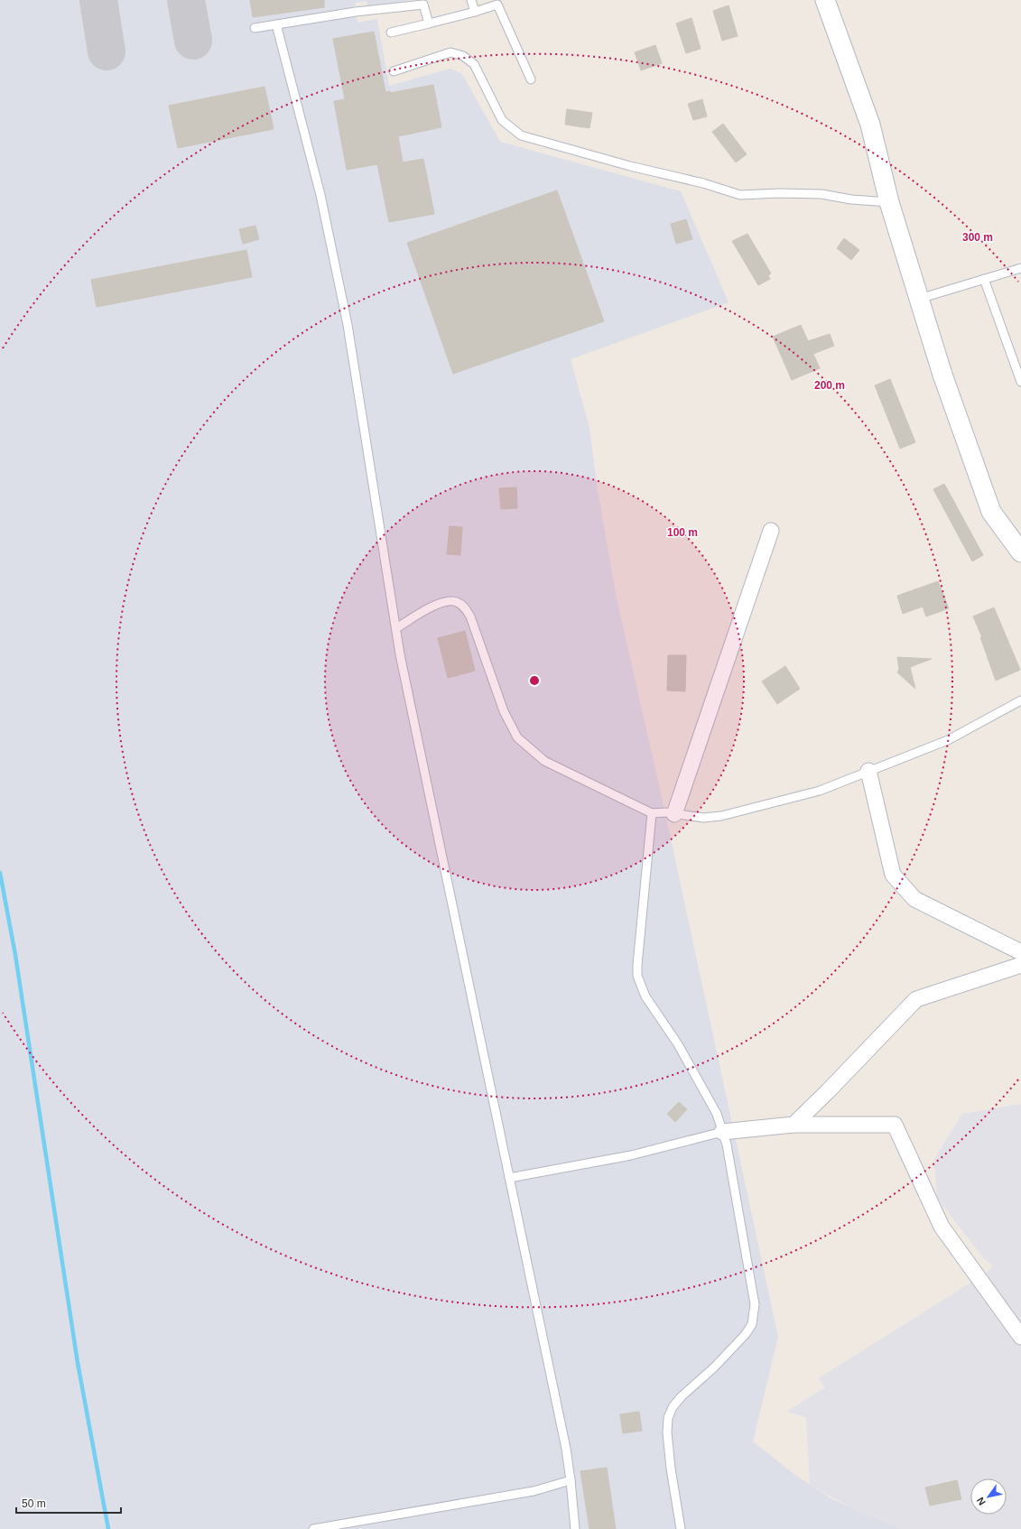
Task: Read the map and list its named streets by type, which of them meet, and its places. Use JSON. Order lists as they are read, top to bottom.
{
  "scale_bar": "50 m",
  "north": "bottom left",
  "rings": ["300 m", "200 m", "100 m"]
}
